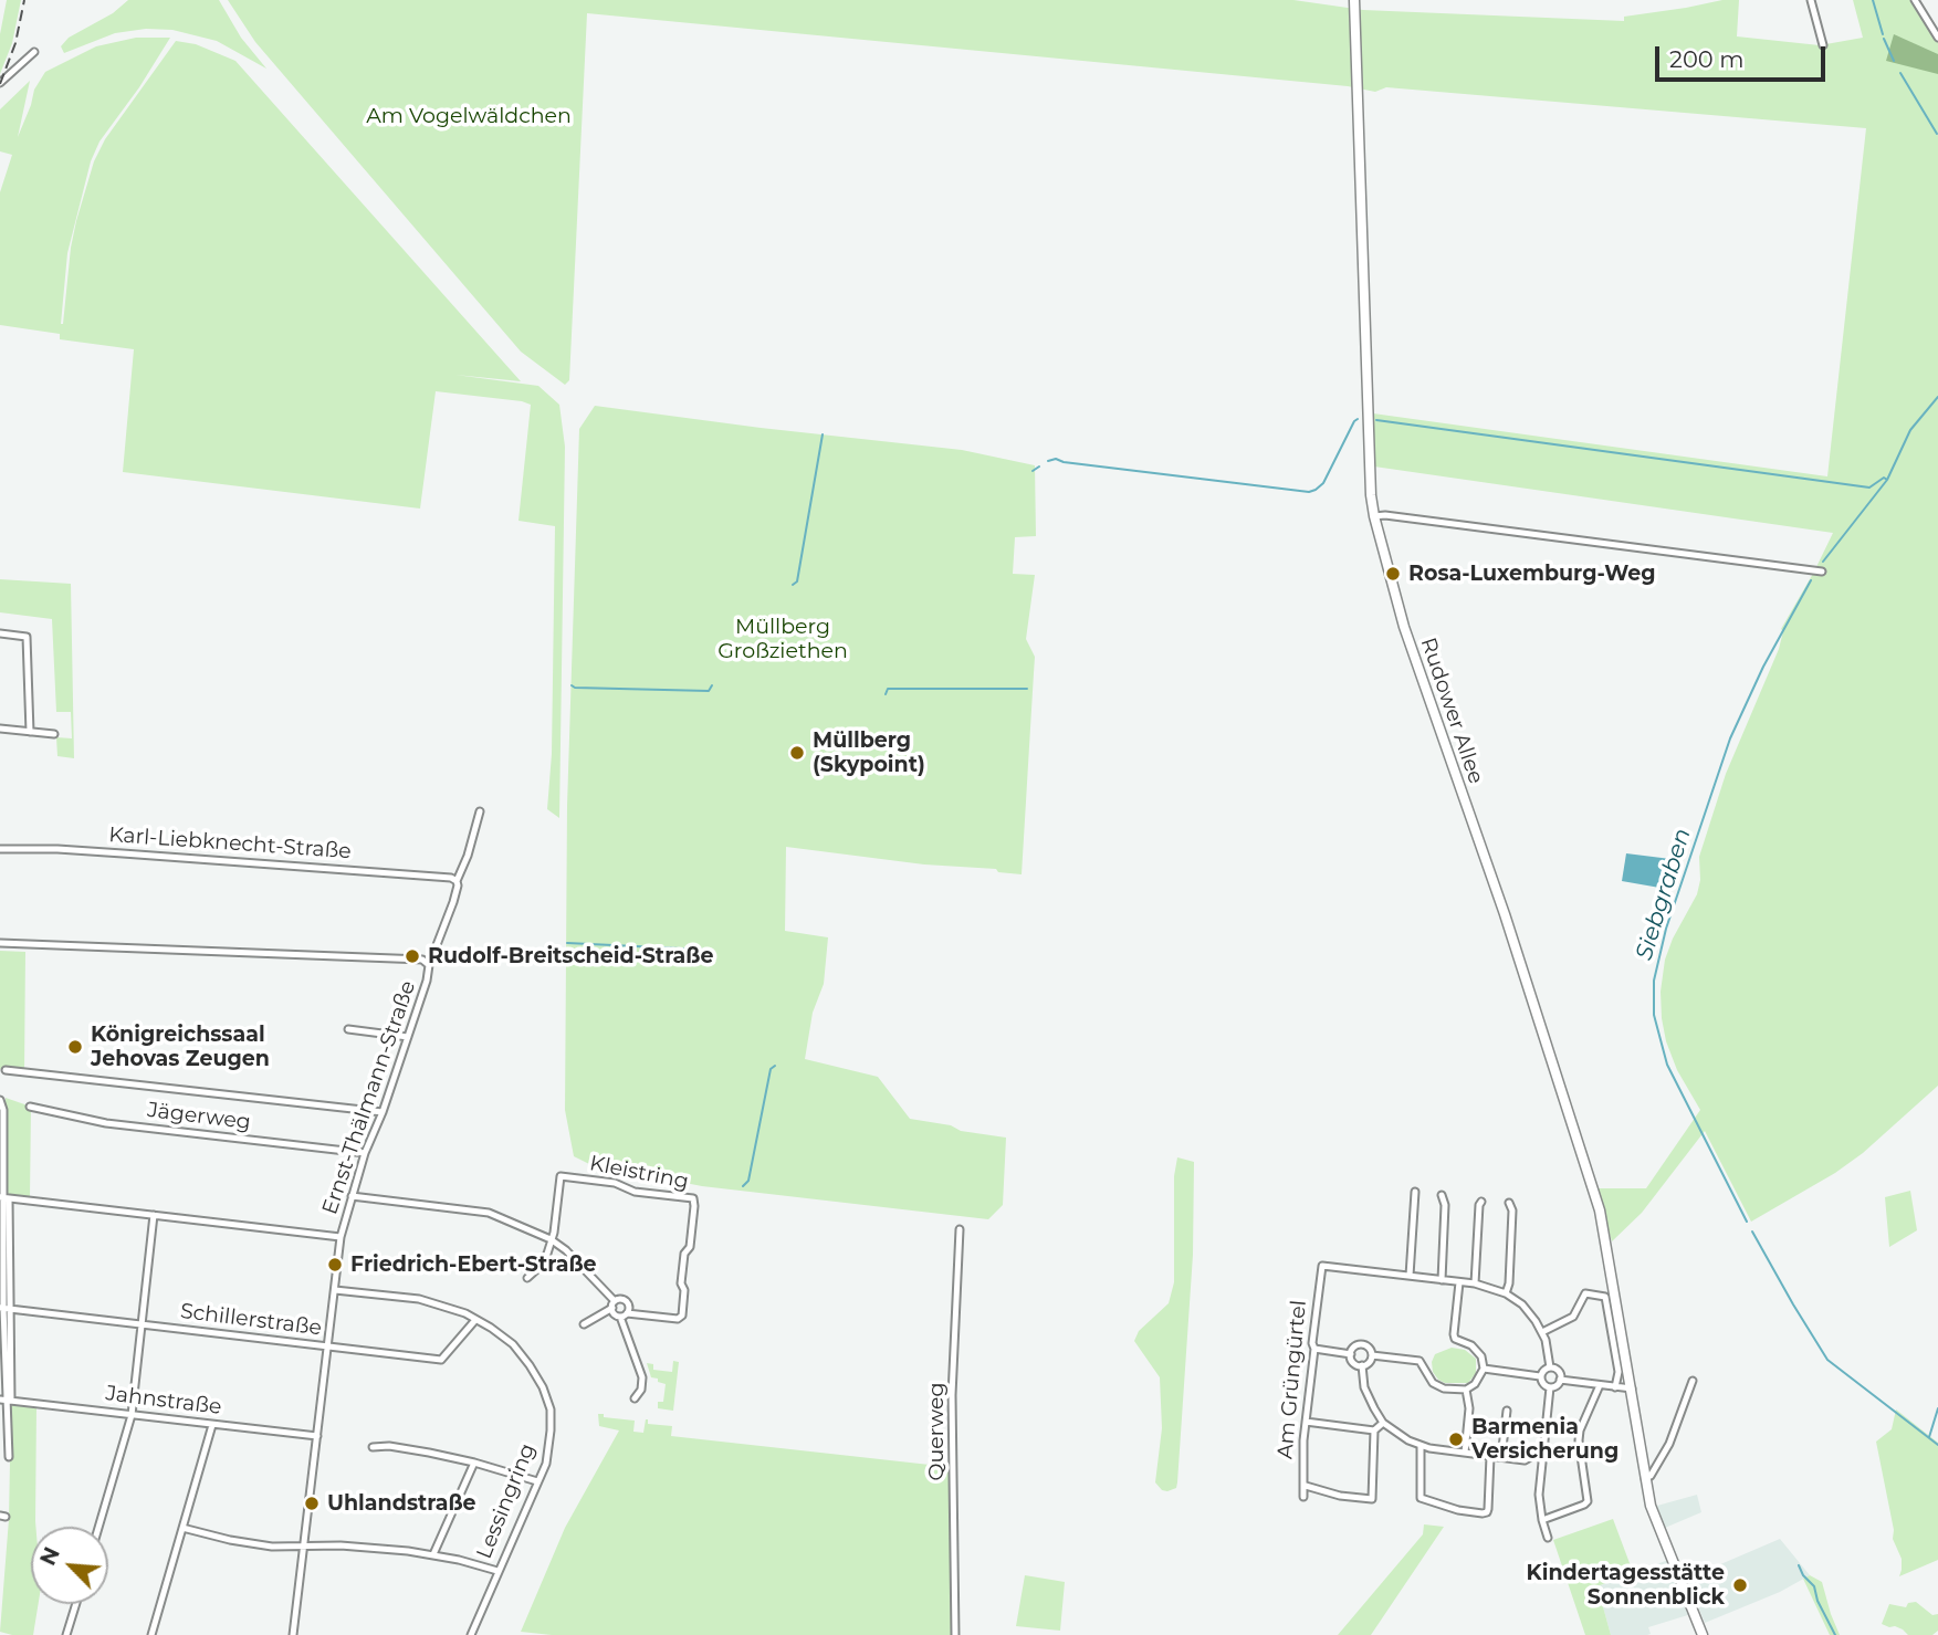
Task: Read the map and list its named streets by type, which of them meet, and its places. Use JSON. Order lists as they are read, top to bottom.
{
  "streets": {
    "street": [
      "Rudower Allee",
      "Karl-Liebknecht-Straße",
      "Ernst-Thälmann-Straße",
      "Jägerweg",
      "Kleistring",
      "Schillerstraße",
      "Am Grüngürtel",
      "Jahnstraße",
      "Querweg",
      "Lessingring"
    ]
  },
  "crossings": [
    ["Karl-Liebknecht-Straße", "Ernst-Thälmann-Straße"],
    ["Ernst-Thälmann-Straße", "Jägerweg"],
    ["Ernst-Thälmann-Straße", "Schillerstraße"],
    ["Ernst-Thälmann-Straße", "Jahnstraße"],
    ["Ernst-Thälmann-Straße", "Lessingring"],
    ["Schillerstraße", "Lessingring"]
  ],
  "water": ["Siebgraben"],
  "parks": ["Am Vogelwäldchen", "Müllberg Großziethen"],
  "places": [
    "Rosa-Luxemburg-Weg",
    "Müllberg (Skypoint)",
    "Rudolf-Breitscheid-Straße",
    "Königreichssaal Jehovas Zeugen",
    "Friedrich-Ebert-Straße",
    "Barmenia Versicherung",
    "Uhlandstraße",
    "Kindertagesstätte Sonnenblick"
  ],
  "scale_bar": "200 m",
  "north": "top left"
}
